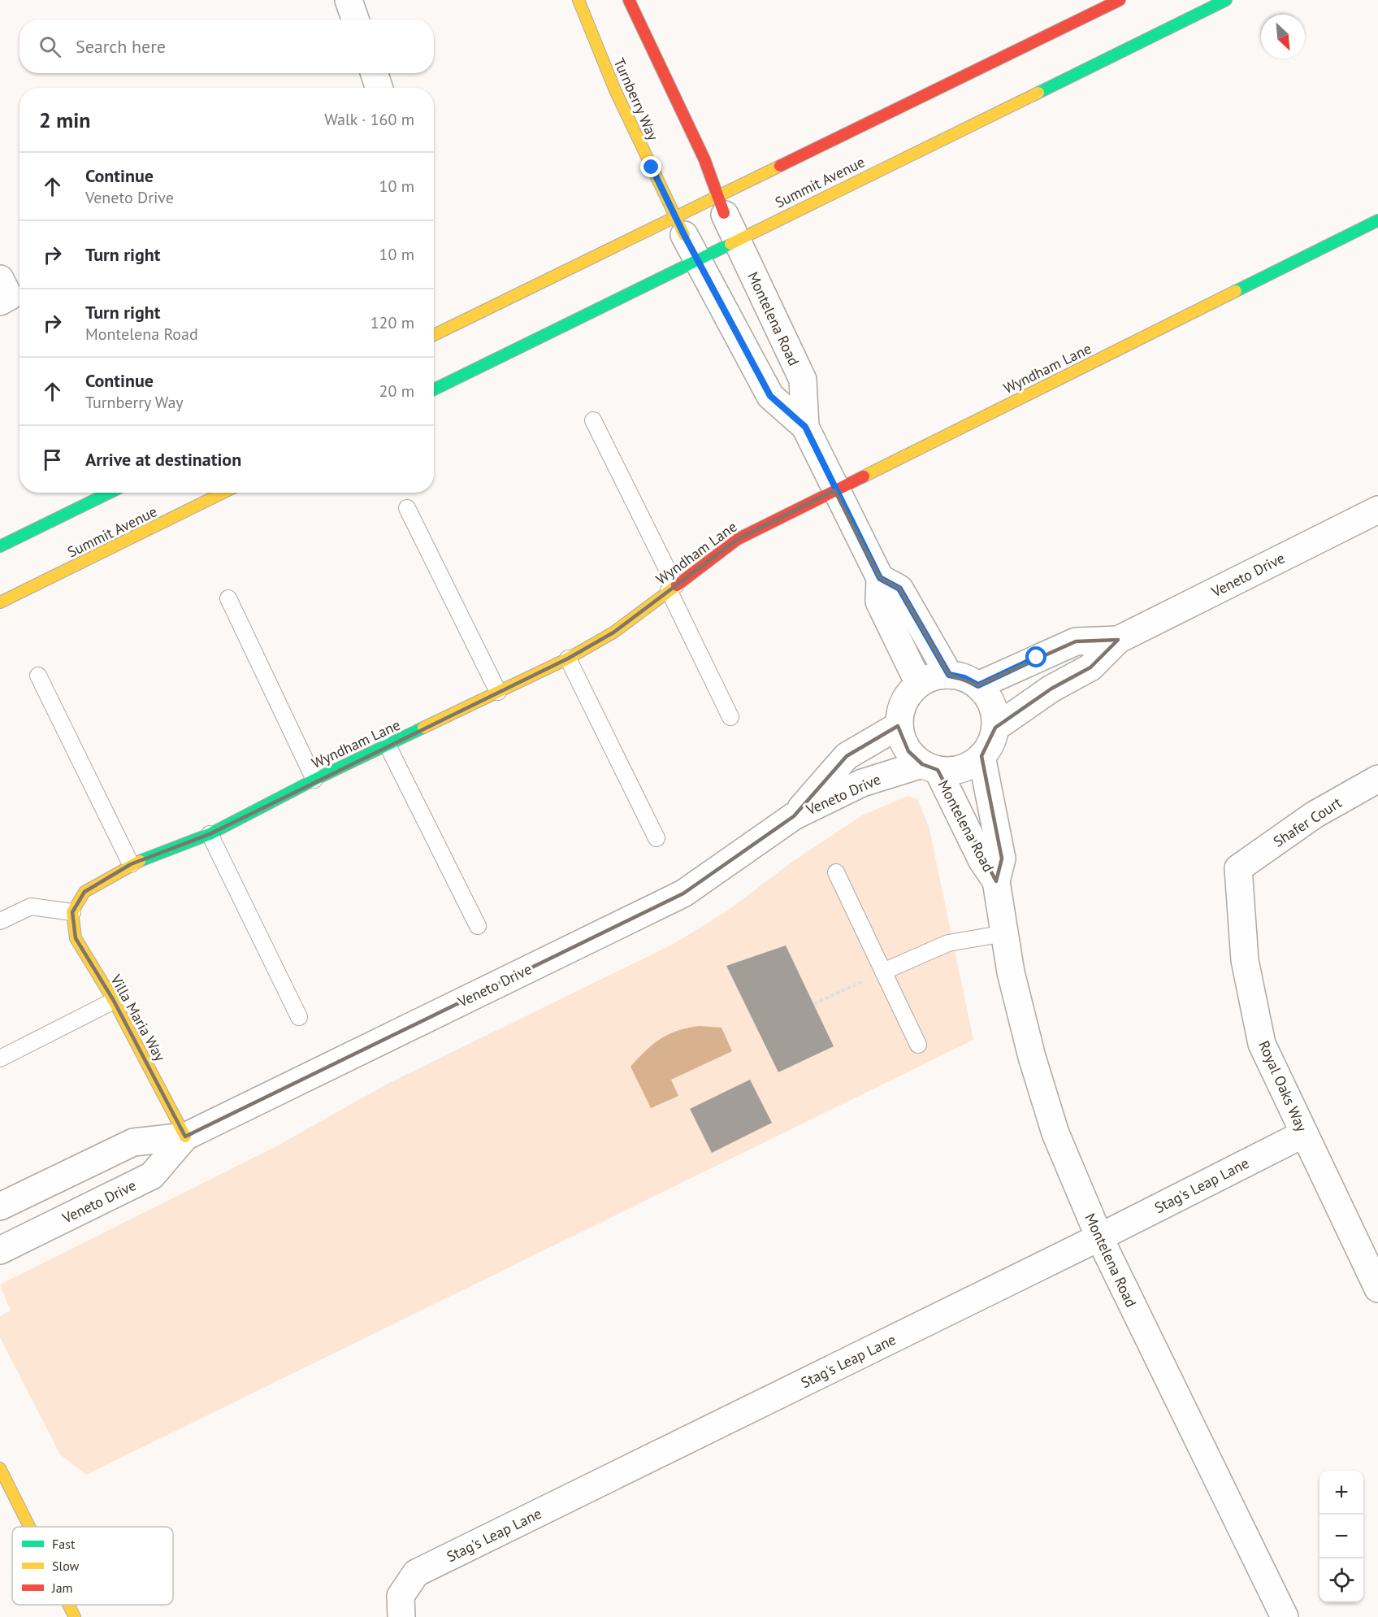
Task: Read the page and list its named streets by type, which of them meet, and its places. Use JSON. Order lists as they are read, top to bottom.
{
  "streets": {
    "main road": [
      "Turnberry Way",
      "Summit Avenue",
      "Wyndham Lane",
      "Villa Maria Way"
    ],
    "street": [
      "Montelena Road",
      "Veneto Drive",
      "Shafer Court",
      "Royal Oaks Way",
      "Stag's Leap Lane"
    ]
  },
  "crossings": [
    ["Turnberry Way", "Montelena Road"],
    ["Summit Avenue", "Montelena Road"],
    ["Montelena Road", "Wyndham Lane"],
    ["Montelena Road", "Veneto Drive"],
    ["Montelena Road", "Stag's Leap Lane"],
    ["Wyndham Lane", "Villa Maria Way"],
    ["Veneto Drive", "Villa Maria Way"],
    ["Shafer Court", "Royal Oaks Way"],
    ["Royal Oaks Way", "Stag's Leap Lane"]
  ],
  "legend": ["Fast", "Slow", "Jam"],
  "north": "bottom right",
  "page": {
    "search": "Search here",
    "heading": ["2 min", "Walk · 160 m"],
    "list": [
      ["Continue", "Veneto Drive", "10 m"],
      ["Turn right", "10 m"],
      ["Turn right", "Montelena Road", "120 m"],
      ["Continue", "Turnberry Way", "20 m"],
      "Arrive at destination"
    ],
    "map_buttons": ["+", "−"]
  }
}
